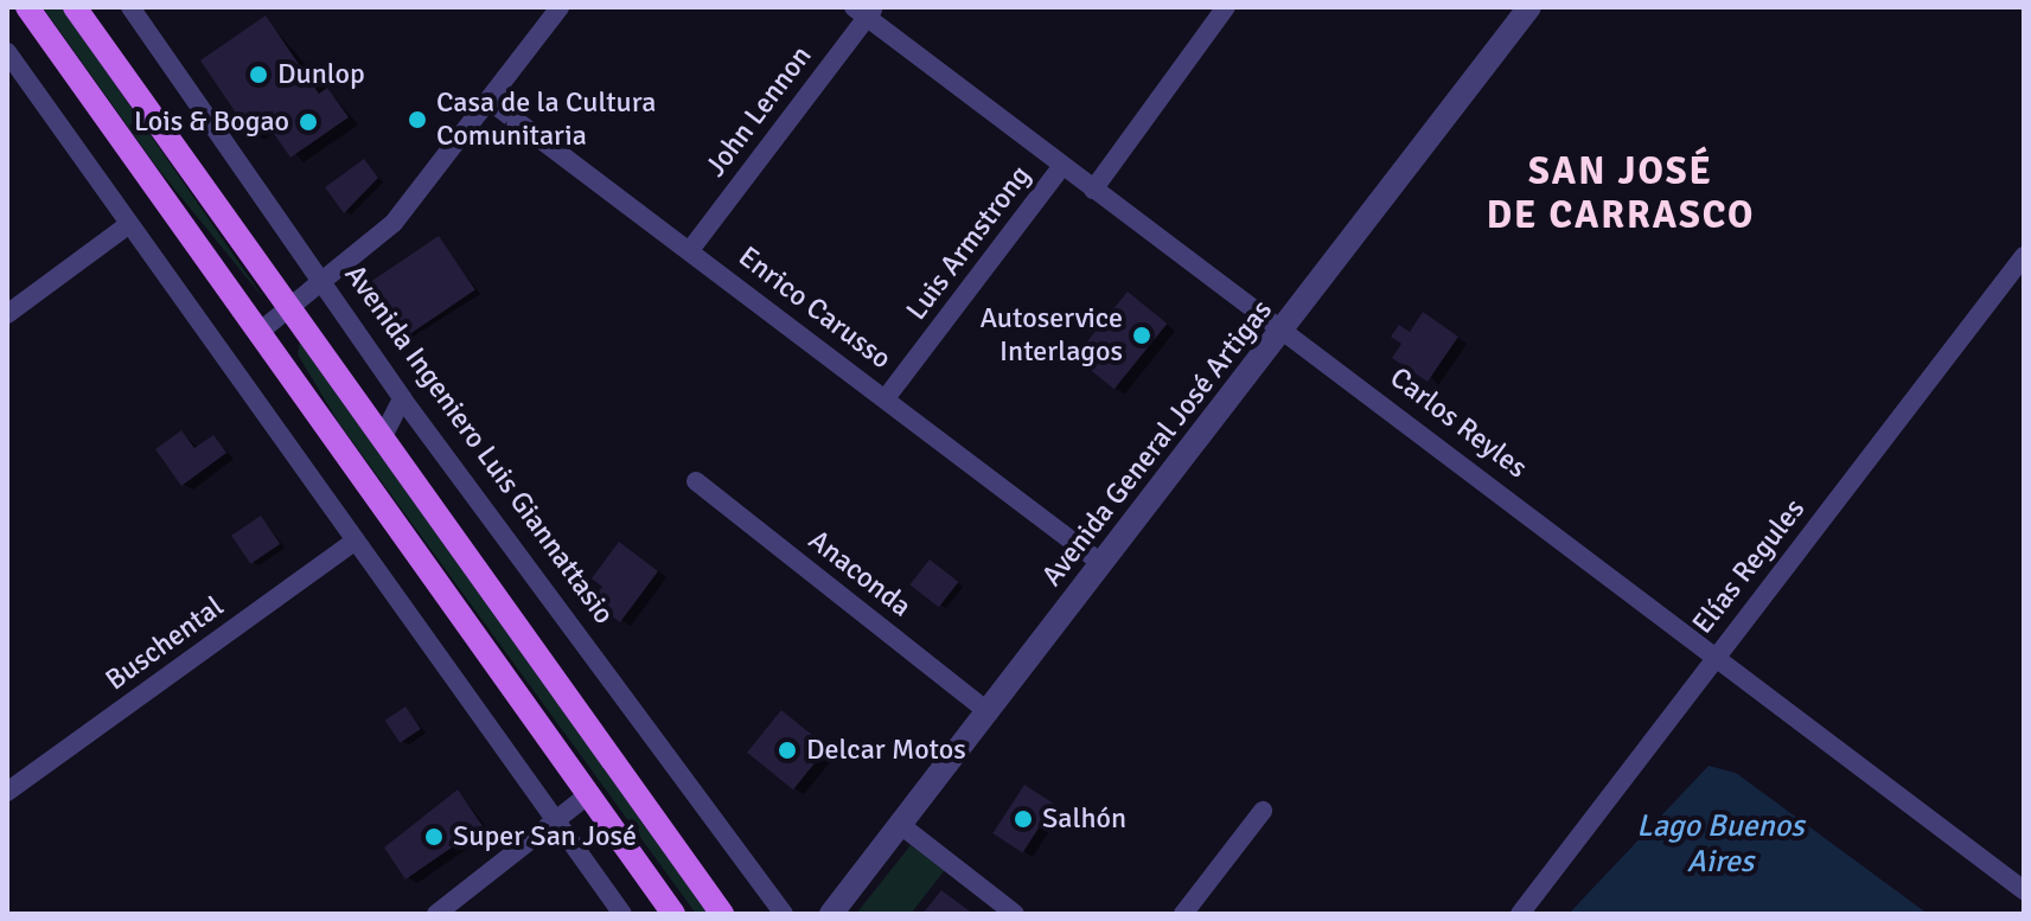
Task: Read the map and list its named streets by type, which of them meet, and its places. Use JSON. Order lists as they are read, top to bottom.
{
  "streets": {
    "street": [
      "John Lennon",
      "Luis Armstrong",
      "Enrico Carusso",
      "Carlos Reyles",
      "Avenida General José Artigas",
      "Avenida Ingeniero Luis Giannattasio",
      "Elías Regules",
      "Anaconda",
      "Buschental"
    ]
  },
  "crossings": [
    ["John Lennon", "Enrico Carusso"],
    ["John Lennon", "Carlos Reyles"],
    ["Luis Armstrong", "Enrico Carusso"],
    ["Luis Armstrong", "Carlos Reyles"],
    ["Enrico Carusso", "Avenida General José Artigas"],
    ["Carlos Reyles", "Avenida General José Artigas"],
    ["Carlos Reyles", "Elías Regules"],
    ["Avenida General José Artigas", "Anaconda"]
  ],
  "districts": ["SAN JOSÉ DE CARRASCO"],
  "water": ["Lago Buenos Aires"],
  "places": [
    "Dunlop",
    "Casa de la Cultura Comunitaria",
    "Lois & Bogao",
    "Autoservice Interlagos",
    "Delcar Motos",
    "Salhón",
    "Super San José"
  ]
}
